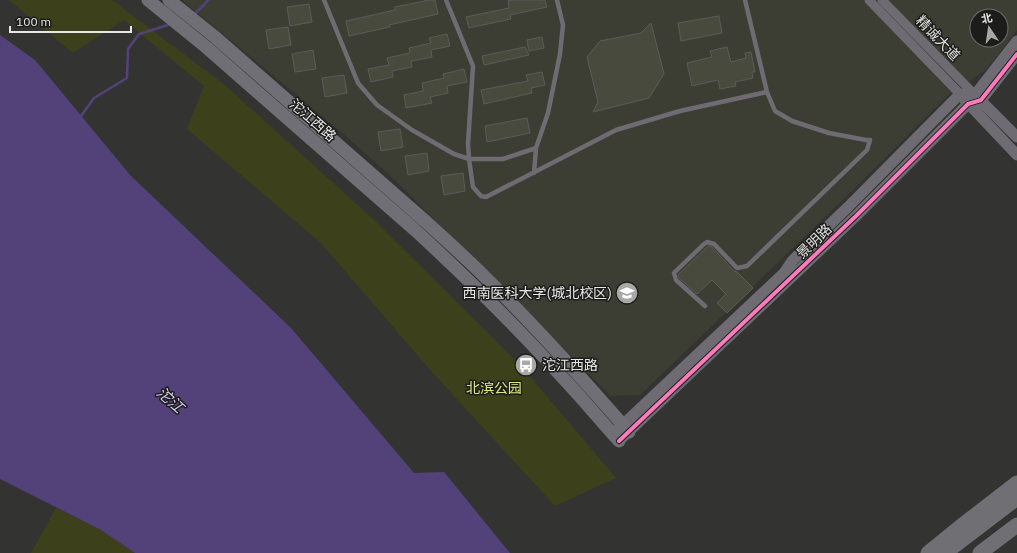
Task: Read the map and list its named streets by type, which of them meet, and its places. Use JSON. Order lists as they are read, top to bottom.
{
  "streets": {
    "main road": ["沱江西路"],
    "street": ["精诚大道", "景明路"]
  },
  "crossings": [
    ["精诚大道", "景明路"],
    ["沱江西路", "景明路"]
  ],
  "water": ["沱江"],
  "parks": ["北滨公园"],
  "places": {
    "school or university": ["西南医科大学(城北校区)"],
    "bus stop": ["沱江西路"]
  },
  "scale_bar": "100 m",
  "north": "top"
}
